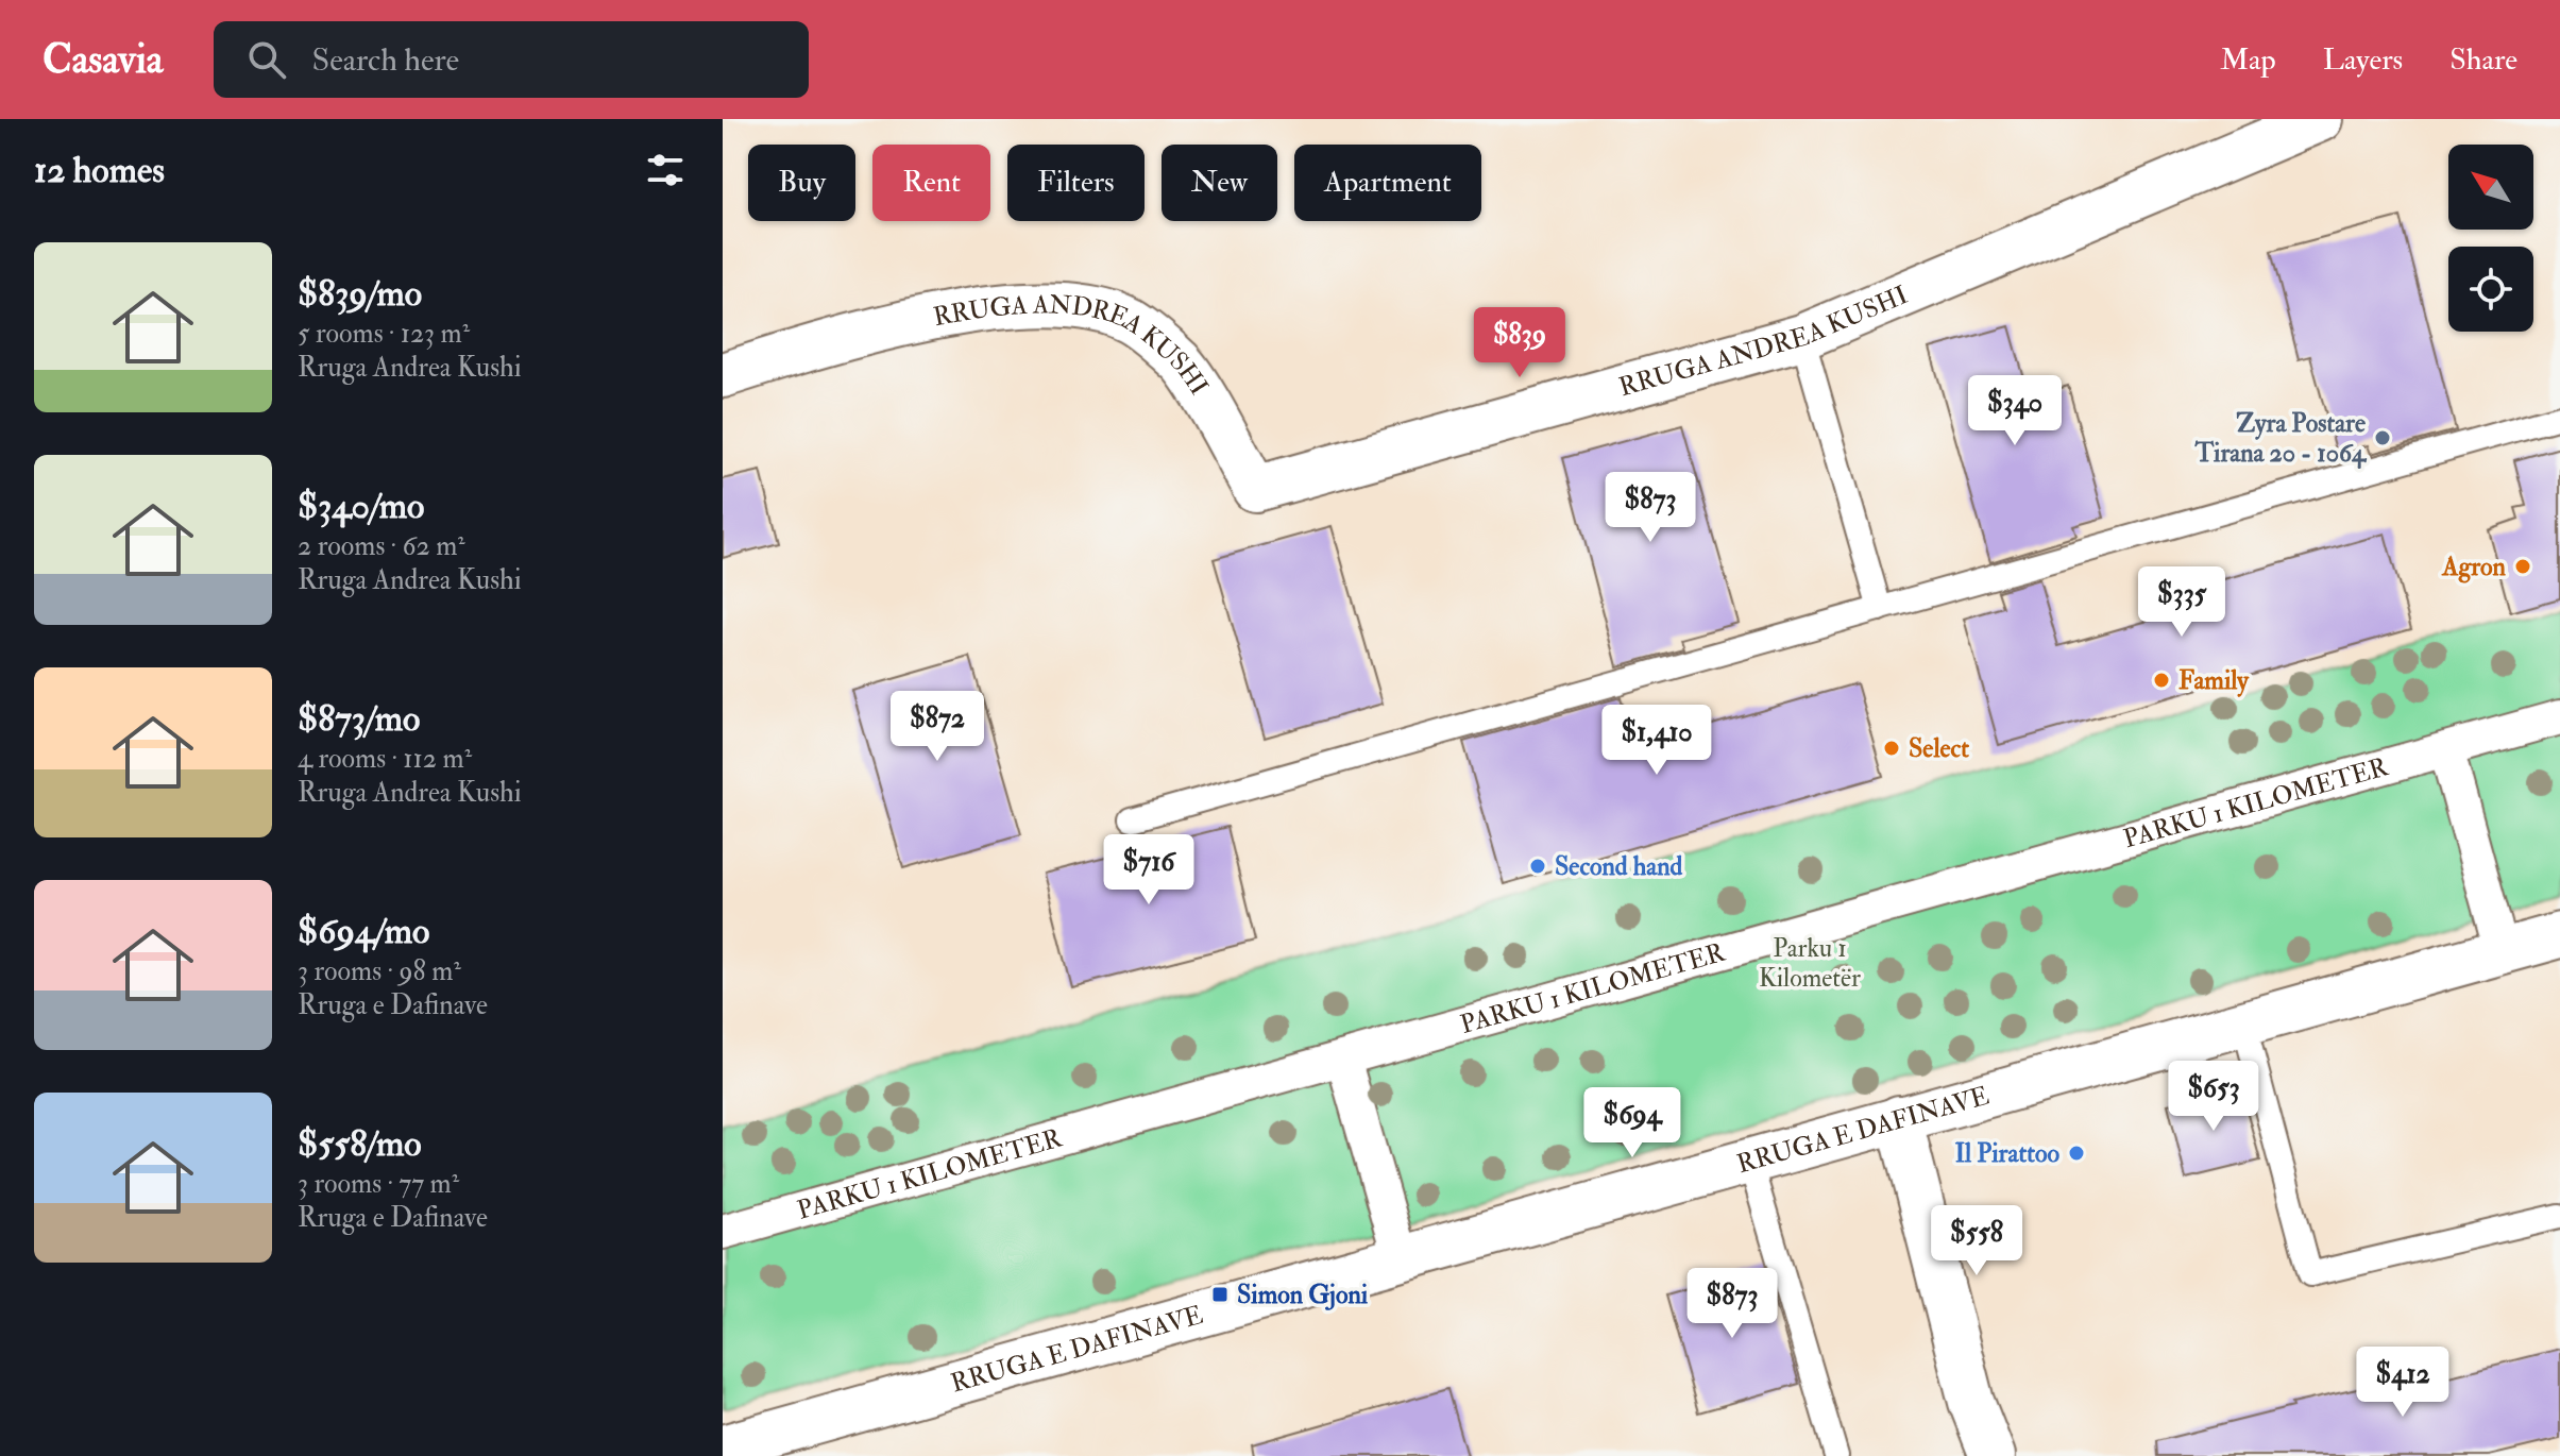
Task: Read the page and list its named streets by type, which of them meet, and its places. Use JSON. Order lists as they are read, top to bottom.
{
  "streets": {
    "street": ["RRUGA ANDREA KUSHI", "PARKU 1 KILOMETER", "RRUGA E DAFINAVE"]
  },
  "parks": ["Parku 1 Kilometër"],
  "places": {
    "other": [
      "Zyra Postare Tirana 20 - 1064",
      "Agron",
      "Family",
      "Select",
      "Second hand",
      "Il Pirattoo"
    ],
    "transit": ["Simon Gjoni"]
  },
  "north": "top left",
  "page": {
    "header": "Casavia",
    "search": "Search here",
    "nav": ["Map", "Layers", "Share"],
    "heading": "12 homes",
    "chip": [
      "Buy",
      "Rent",
      "Filters",
      "New",
      "Apartment"
    ],
    "list": [
      {
        "name": "$839/mo",
        "note": "5 rooms · 123 m² · Rruga Andrea Kushi"
      },
      {
        "name": "$340/mo",
        "note": "2 rooms · 62 m² · Rruga Andrea Kushi"
      },
      {
        "name": "$873/mo",
        "note": "4 rooms · 112 m² · Rruga Andrea Kushi"
      },
      {
        "name": "$694/mo",
        "note": "3 rooms · 98 m² · Rruga e Dafinave"
      },
      {
        "name": "$558/mo",
        "note": "3 rooms · 77 m² · Rruga e Dafinave"
      }
    ],
    "price": [
      "$839",
      "$340",
      "$873",
      "$335",
      "$872",
      "$1,410",
      "$716",
      "$653",
      "$694",
      "$558",
      "$873",
      "$412"
    ]
  }
}
